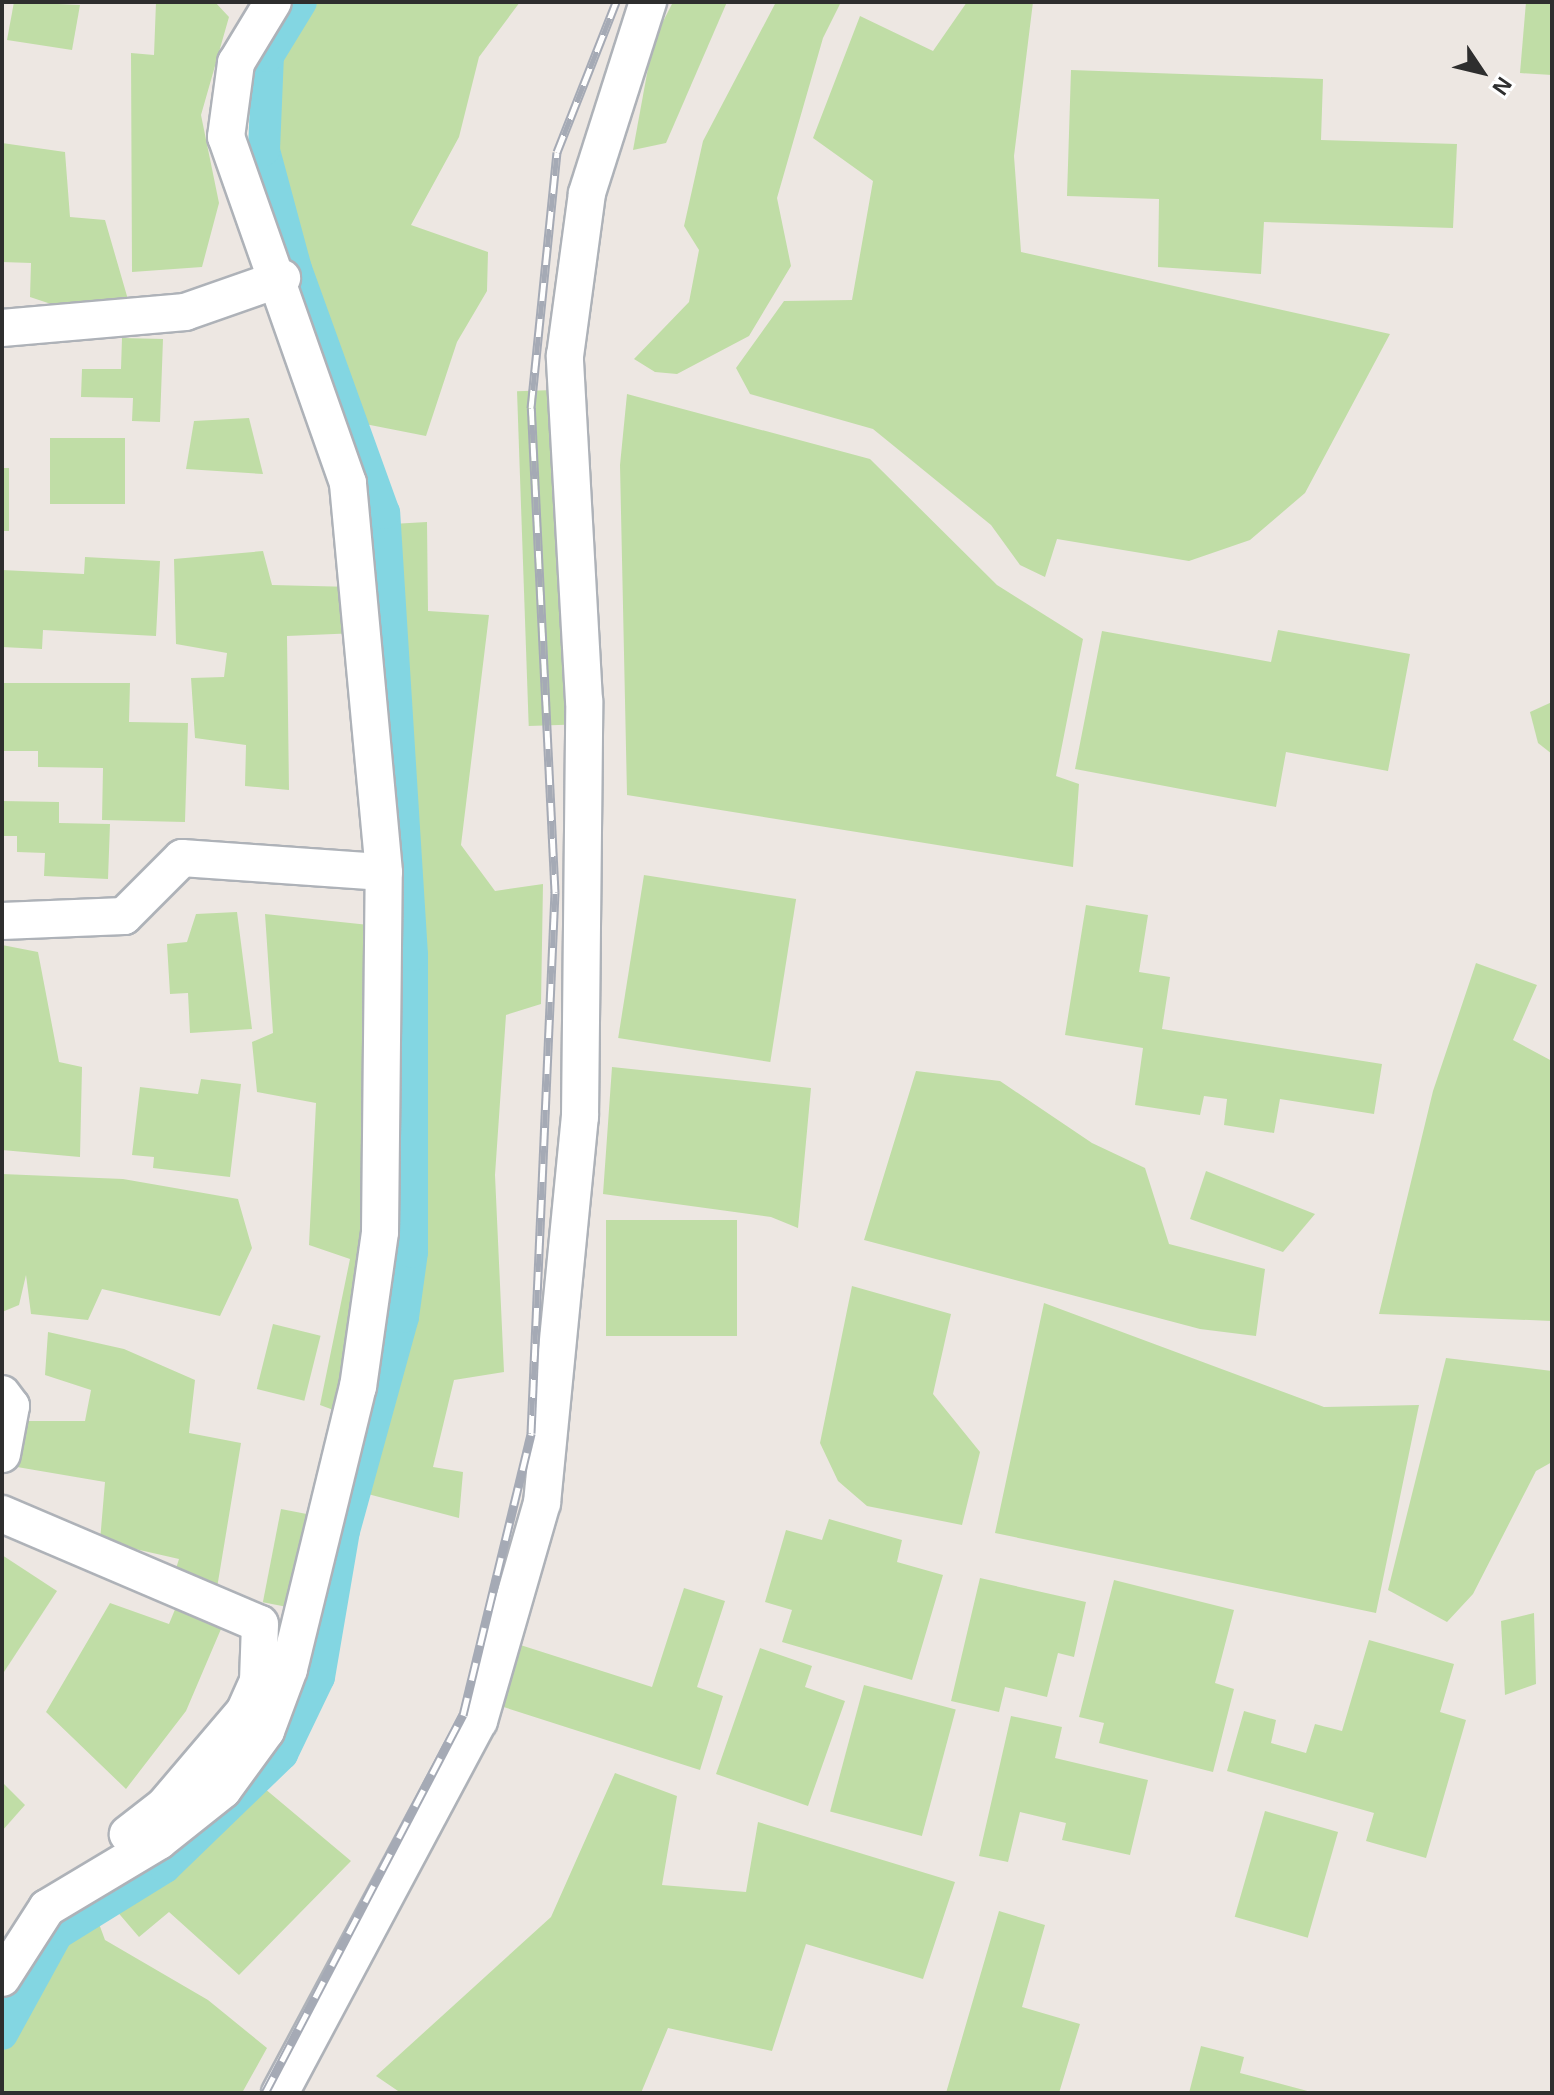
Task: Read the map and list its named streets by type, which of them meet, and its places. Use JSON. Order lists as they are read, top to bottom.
{
  "north": "bottom right"
}
